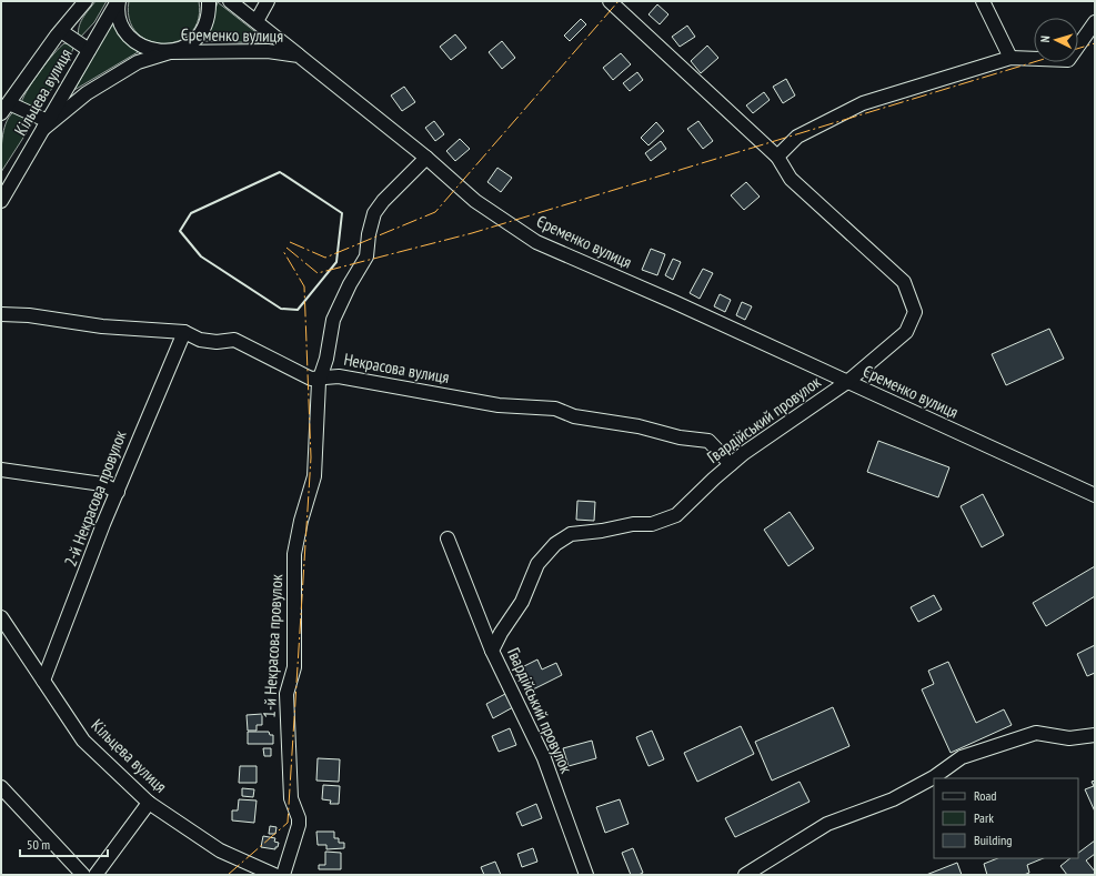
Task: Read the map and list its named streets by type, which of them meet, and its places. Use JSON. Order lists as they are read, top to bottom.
{
  "streets": {
    "street": [
      "Єременко вулиця",
      "Кільцева вулиця",
      "Некрасова вулиця",
      "Гвардійський провулок",
      "2-й Некрасова провулок",
      "1-й Некрасова провулок"
    ]
  },
  "crossings": [
    ["Єременко вулиця", "Кільцева вулиця"],
    ["Єременко вулиця", "Гвардійський провулок"],
    ["Єременко вулиця", "1-й Некрасова провулок"],
    ["Кільцева вулиця", "2-й Некрасова провулок"],
    ["Некрасова вулиця", "Гвардійський провулок"],
    ["Некрасова вулиця", "2-й Некрасова провулок"],
    ["Некрасова вулиця", "1-й Некрасова провулок"]
  ],
  "legend": ["Road", "Park", "Building"],
  "scale_bar": "50 m",
  "north": "left"
}
